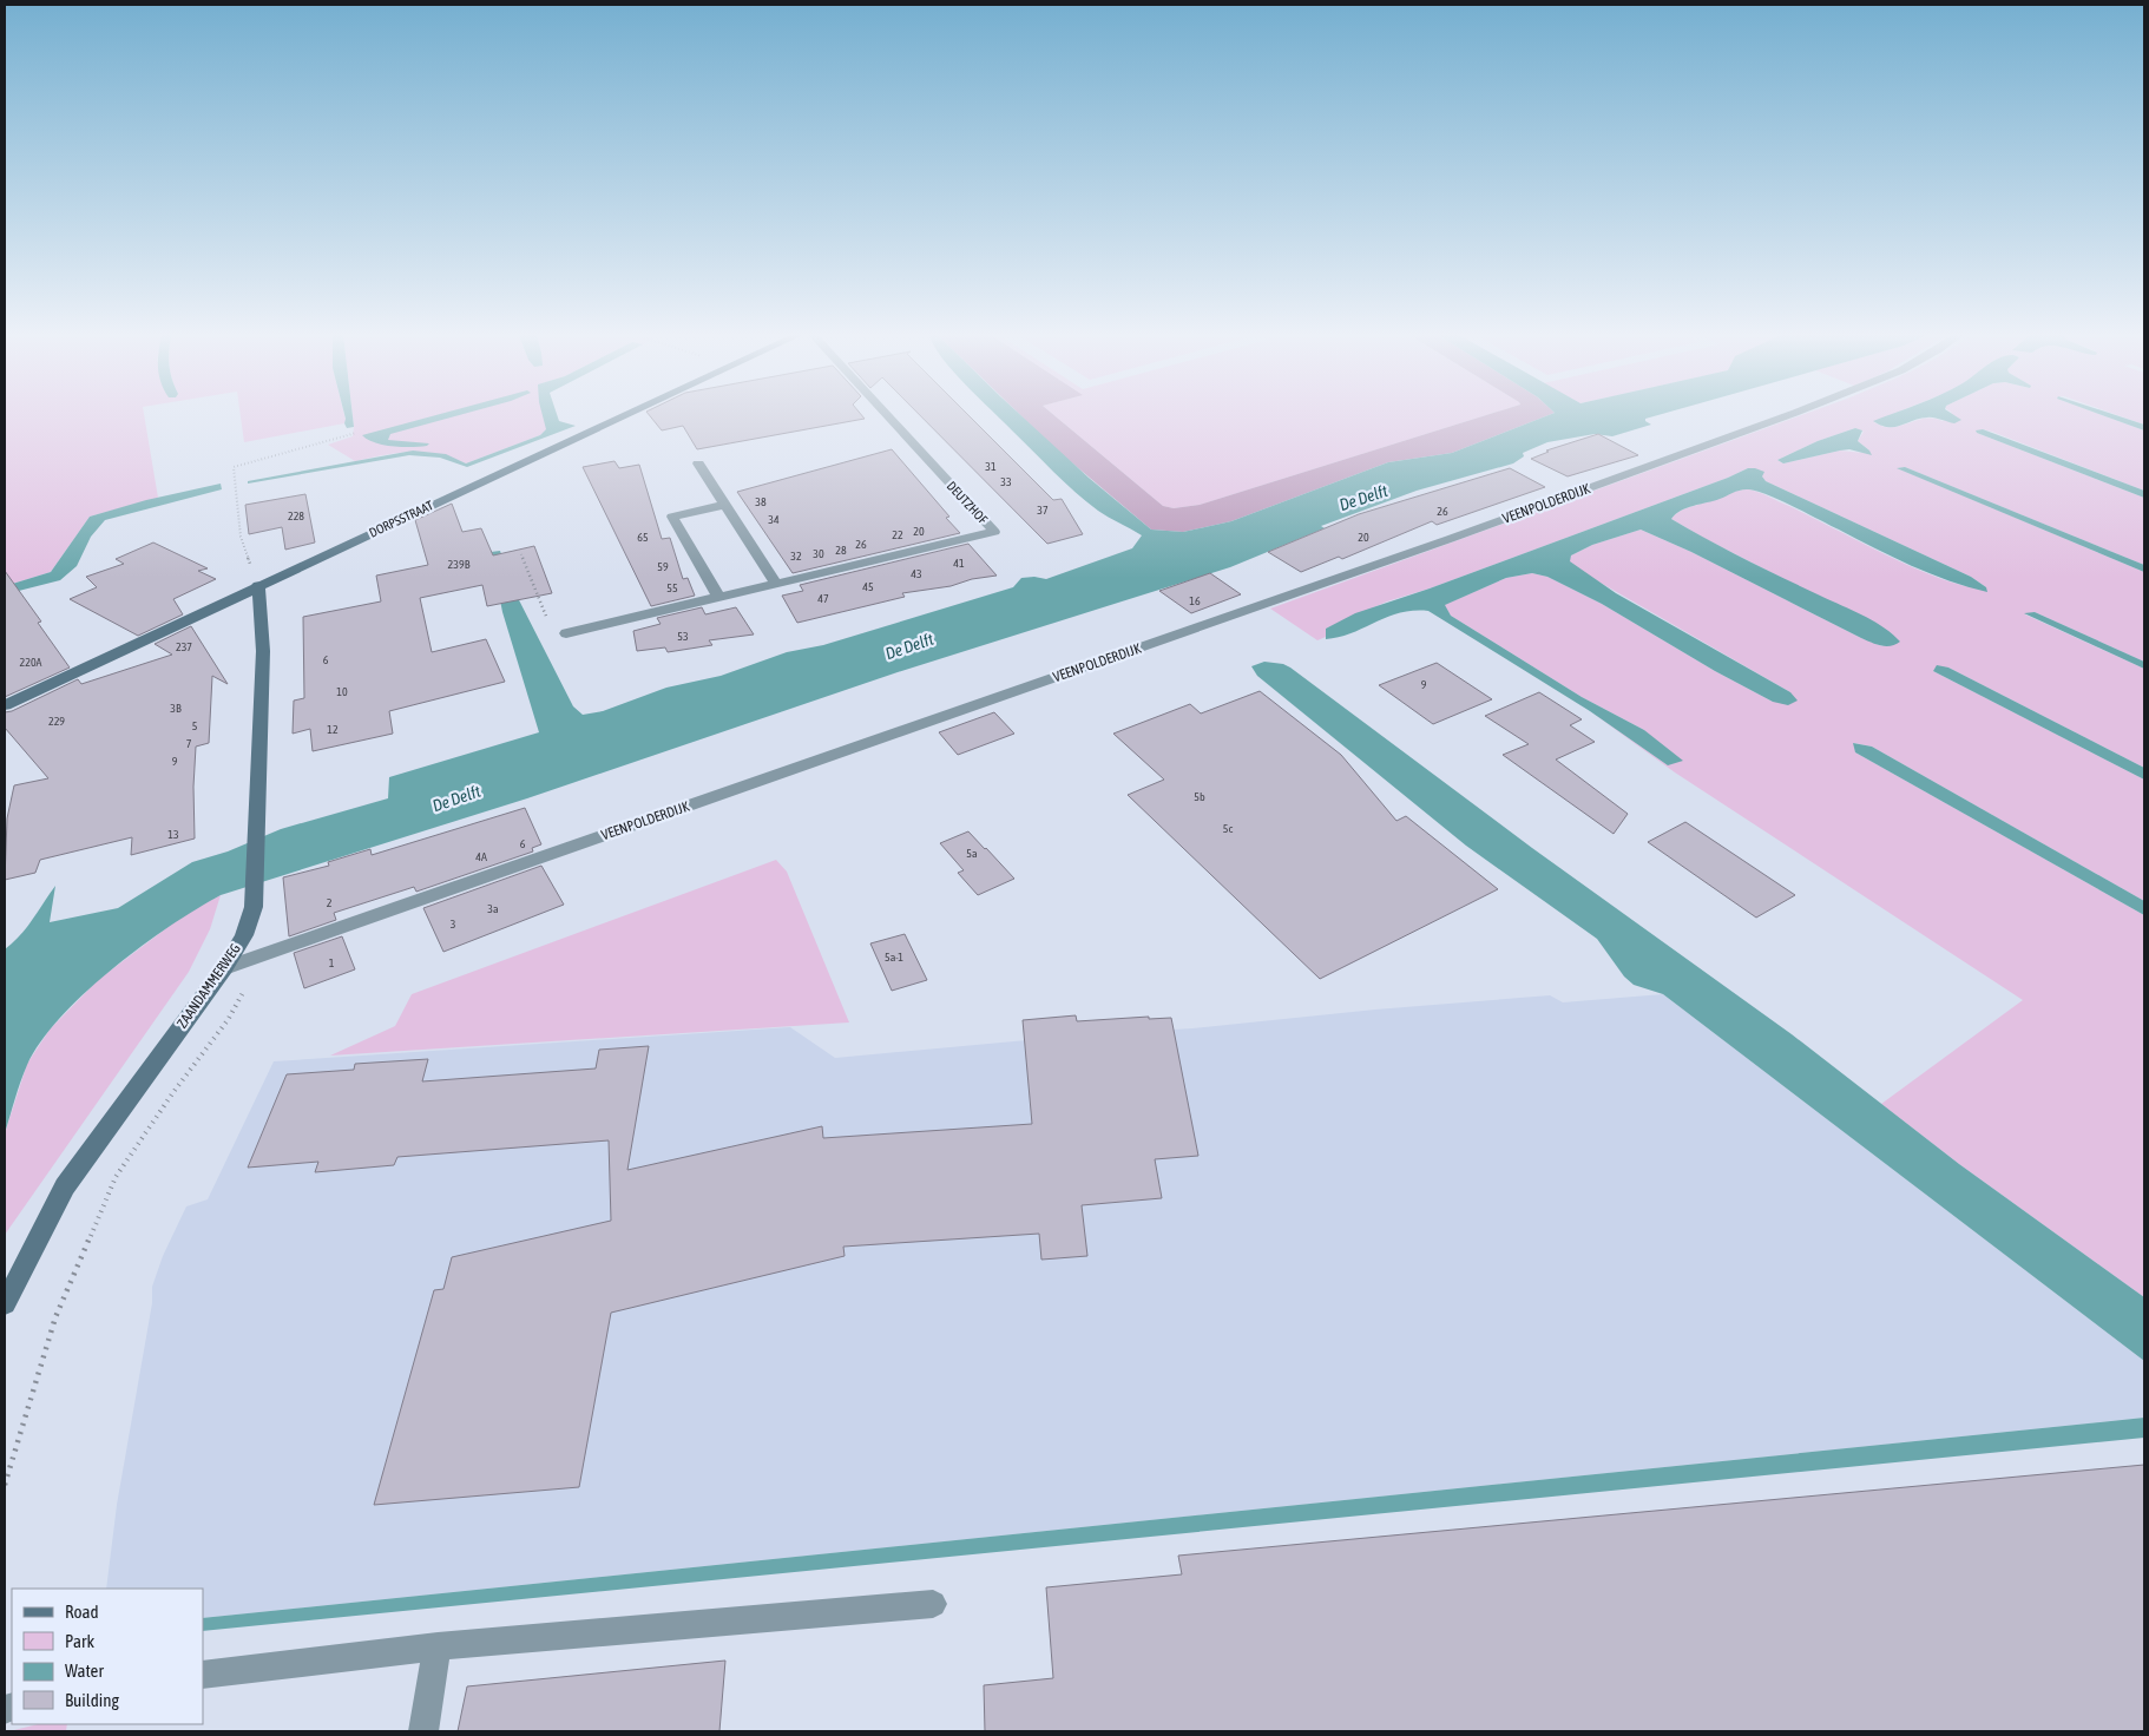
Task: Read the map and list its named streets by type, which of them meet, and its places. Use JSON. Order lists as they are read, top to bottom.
{
  "streets": {
    "street": [
      "DEUTZHOF",
      "VEENPOLDERDIJK",
      "DORPSSTRAAT",
      "ZAANDAMMERWEG"
    ]
  },
  "crossings": [
    ["VEENPOLDERDIJK", "ZAANDAMMERWEG"],
    ["DORPSSTRAAT", "ZAANDAMMERWEG"]
  ],
  "water": ["De Delft"],
  "house_numbers": [
    "31",
    "33",
    "38",
    "37",
    "26",
    "228",
    "34",
    "20",
    "22",
    "65",
    "20",
    "26",
    "28",
    "30",
    "32",
    "41",
    "239B",
    "59",
    "43",
    "45",
    "55",
    "47",
    "16",
    "53",
    "237",
    "6",
    "220A",
    "9",
    "10",
    "3B",
    "229",
    "5",
    "12",
    "7",
    "9",
    "5b",
    "5c",
    "13",
    "6",
    "5a",
    "4A",
    "2",
    "3a",
    "3",
    "5a-1",
    "1"
  ],
  "legend": [
    "Road",
    "Park",
    "Water",
    "Building"
  ]
}
